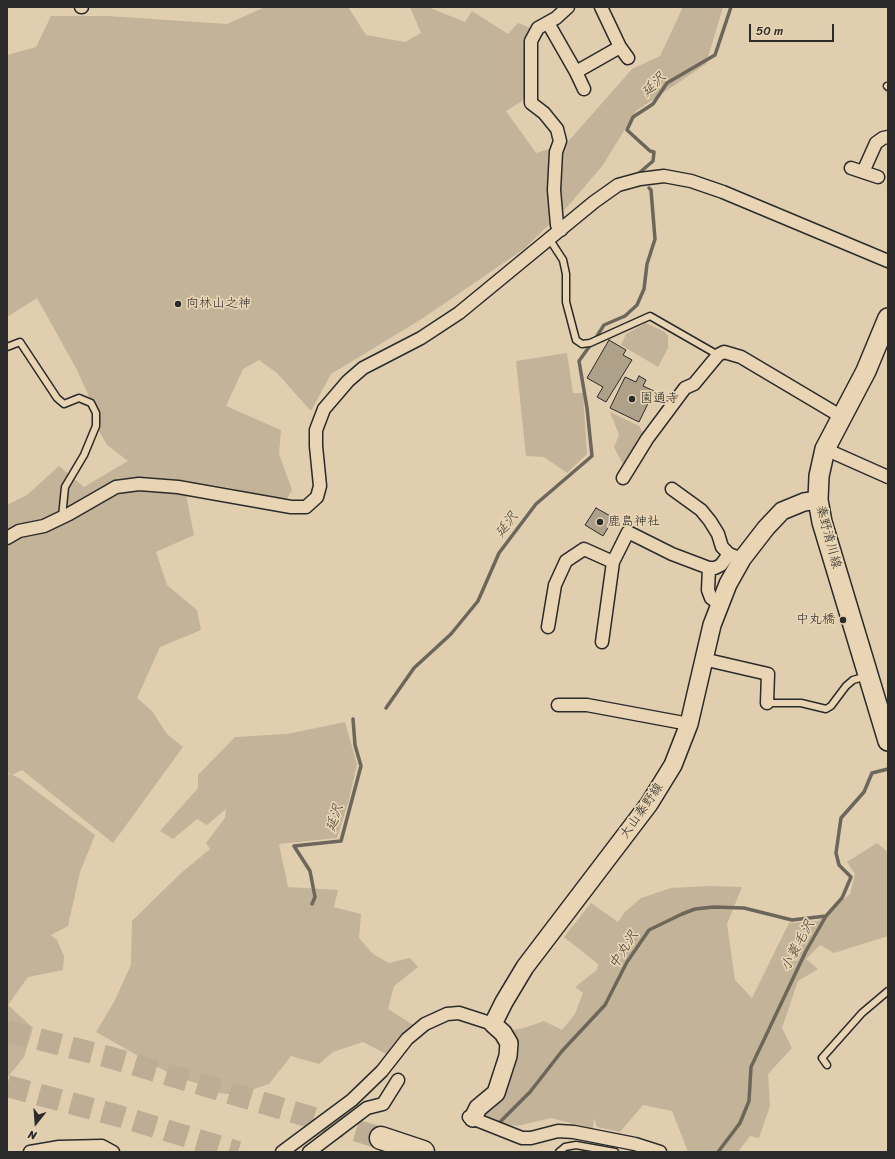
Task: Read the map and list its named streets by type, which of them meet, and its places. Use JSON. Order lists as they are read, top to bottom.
{
  "streets": {
    "main road": ["秦野清川線", "大山秦野線"]
  },
  "crossings": [
    ["秦野清川線", "大山秦野線"]
  ],
  "water": ["延沢", "小蓑毛沢", "中丸沢"],
  "places": [
    "向林山之神",
    "園通寺",
    "鹿島神社",
    "中丸橋"
  ],
  "scale_bar": "50 m",
  "north": "bottom"
}
